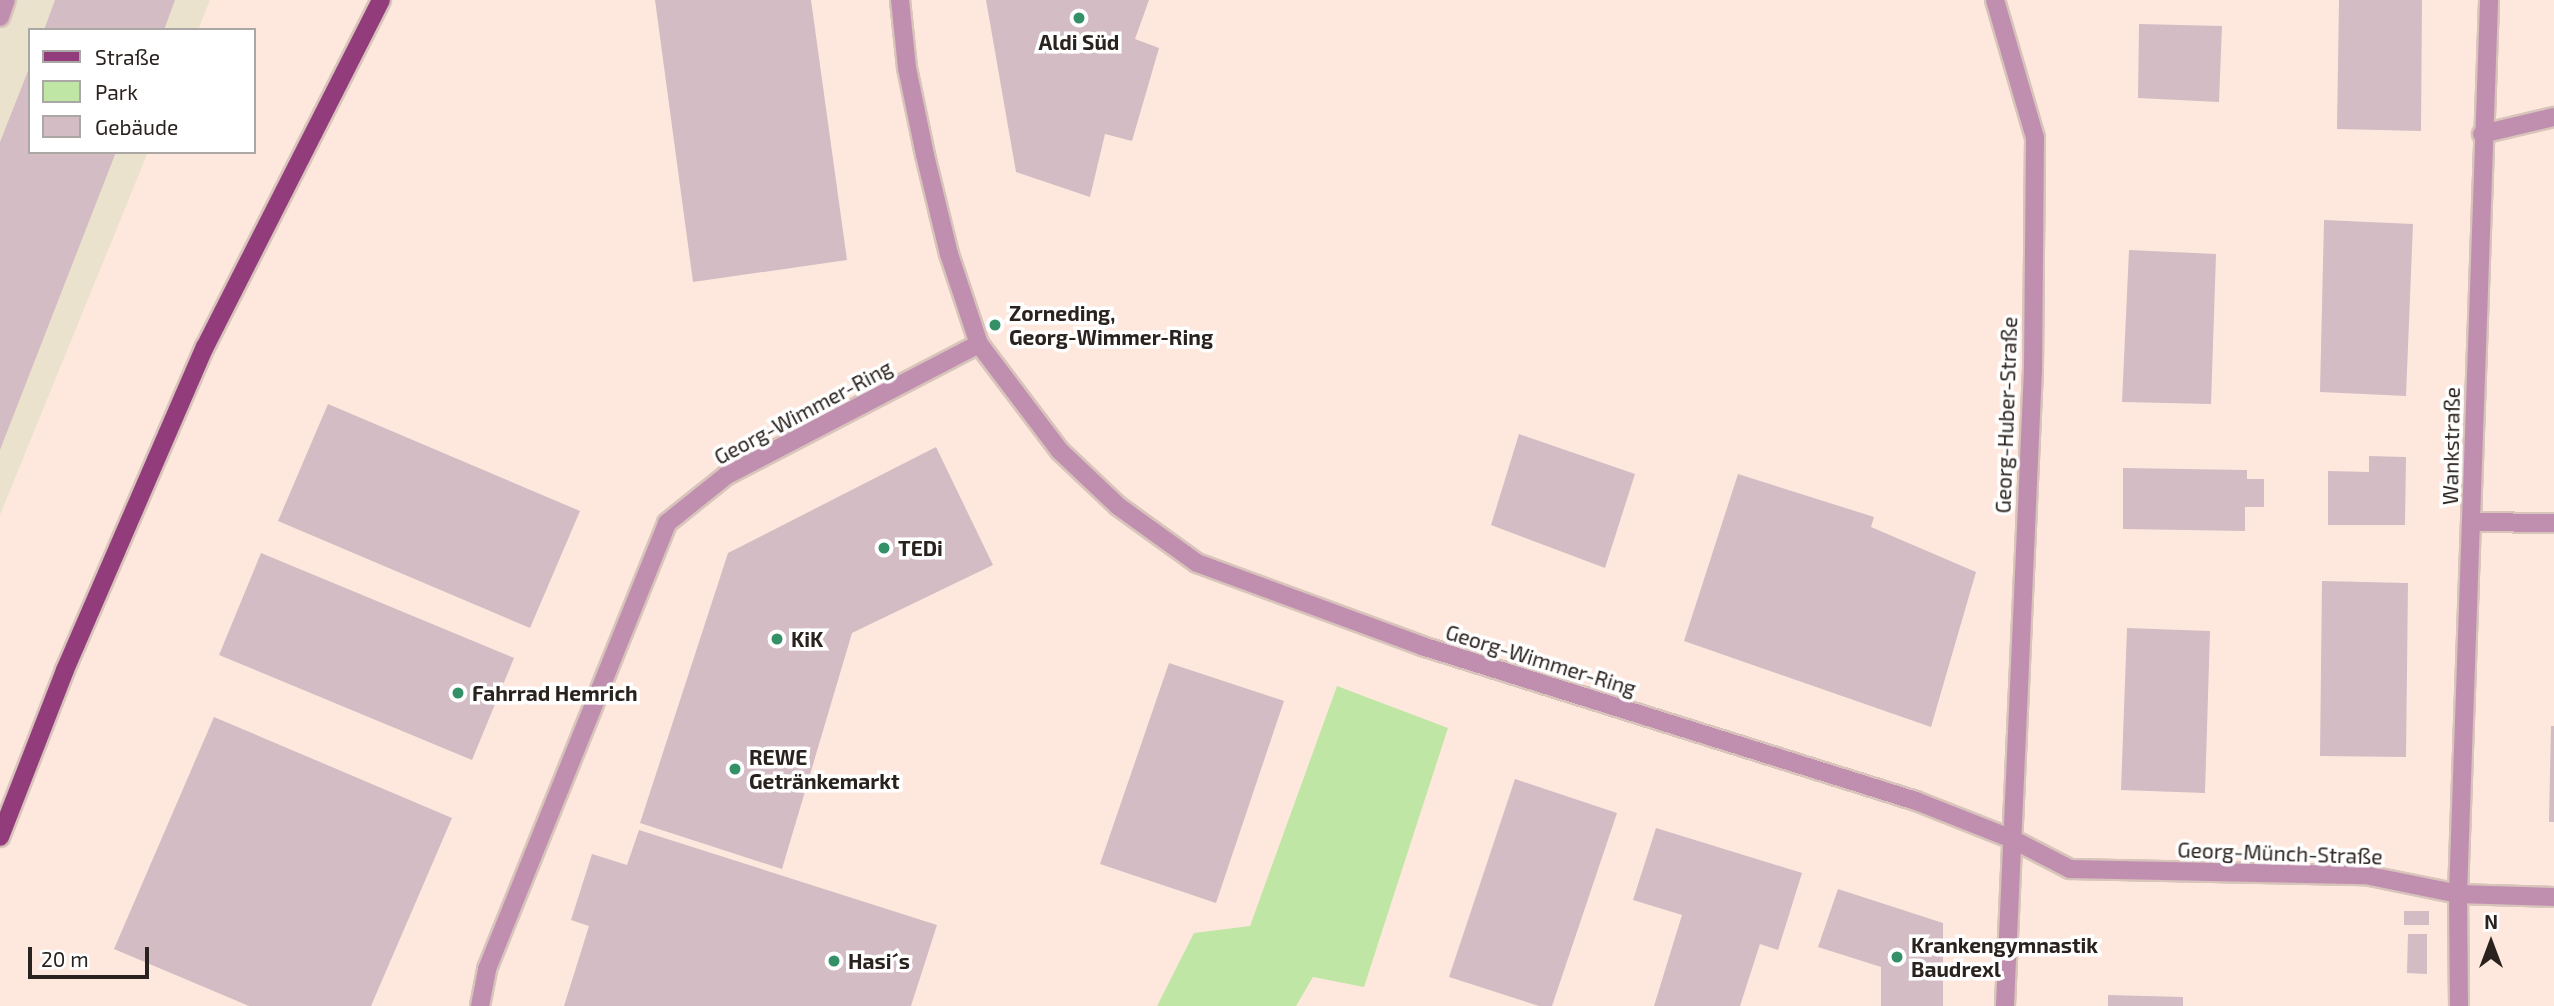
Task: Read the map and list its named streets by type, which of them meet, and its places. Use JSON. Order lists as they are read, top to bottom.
{
  "streets": {
    "street": [
      "Georg-Wimmer-Ring",
      "Georg-Huber-Straße",
      "Wankstraße",
      "Georg-Münch-Straße"
    ]
  },
  "crossings": [
    ["Georg-Wimmer-Ring", "Georg-Huber-Straße"],
    ["Georg-Wimmer-Ring", "Georg-Münch-Straße"],
    ["Georg-Huber-Straße", "Georg-Münch-Straße"],
    ["Wankstraße", "Georg-Münch-Straße"]
  ],
  "places": [
    "Aldi Süd",
    "Zorneding, Georg-Wimmer-Ring",
    "TEDi",
    "KiK",
    "Fahrrad Hemrich",
    "REWE Getränkemarkt",
    "Krankengymnastik Baudrexl",
    "Hasi´s"
  ],
  "legend": ["Straße", "Park", "Gebäude"],
  "scale_bar": "20 m",
  "north": "top"
}
